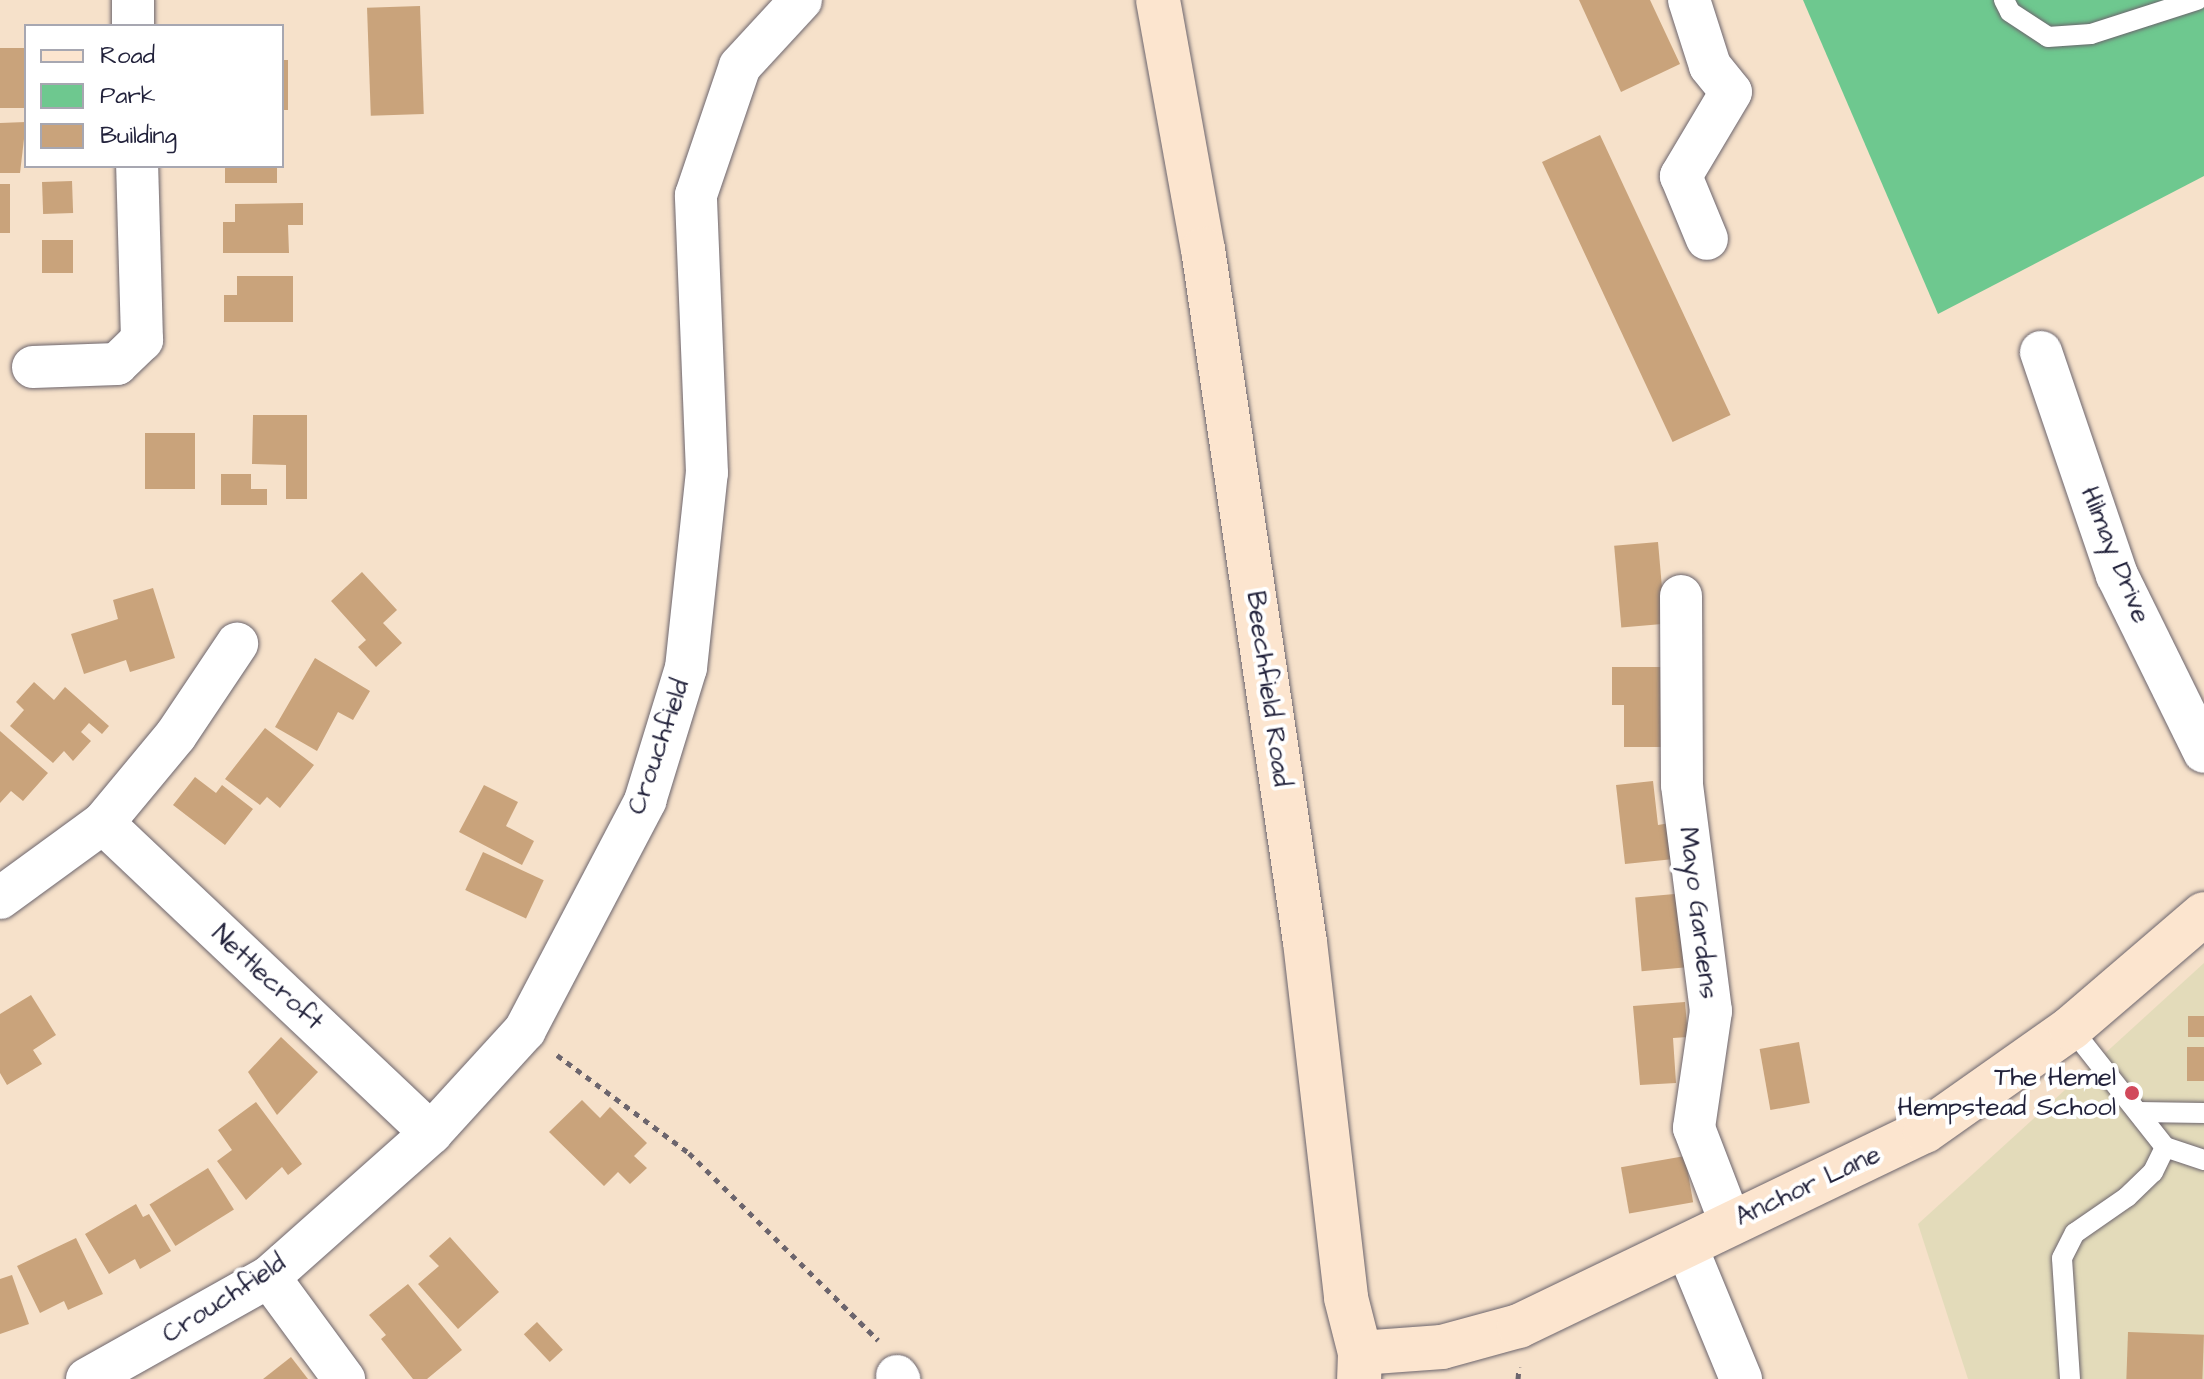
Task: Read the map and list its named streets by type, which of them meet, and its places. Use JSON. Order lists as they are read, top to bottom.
{
  "streets": {
    "street": [
      "Hilmay Drive",
      "Beechfield Road",
      "Crouchfield",
      "Mayo Gardens",
      "Nettlecroft",
      "Anchor Lane"
    ]
  },
  "crossings": [
    ["Beechfield Road", "Anchor Lane"],
    ["Crouchfield", "Nettlecroft"],
    ["Mayo Gardens", "Anchor Lane"]
  ],
  "places": ["The Hemel Hempstead School"],
  "legend": ["Road", "Park", "Building"]
}
